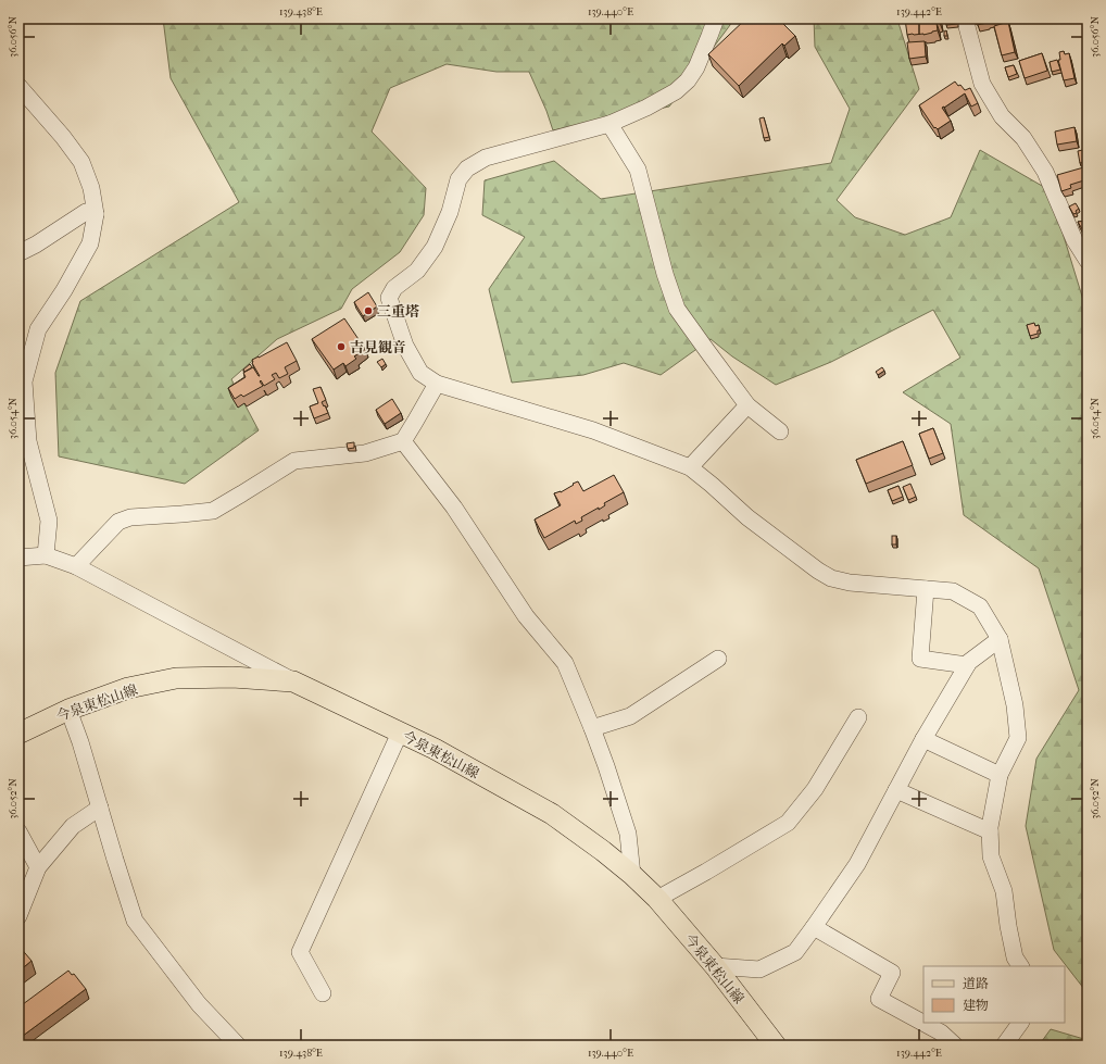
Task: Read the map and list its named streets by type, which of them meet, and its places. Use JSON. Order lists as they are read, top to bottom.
{
  "streets": {
    "main road": ["今泉東松山線"]
  },
  "places": ["三重塔", "吉見観音"],
  "legend": ["道路", "建物"],
  "coordinates": [
    "139.438°E",
    "139.440°E",
    "139.442°E",
    "36.056°N",
    "36.054°N",
    "36.052°N"
  ]
}
